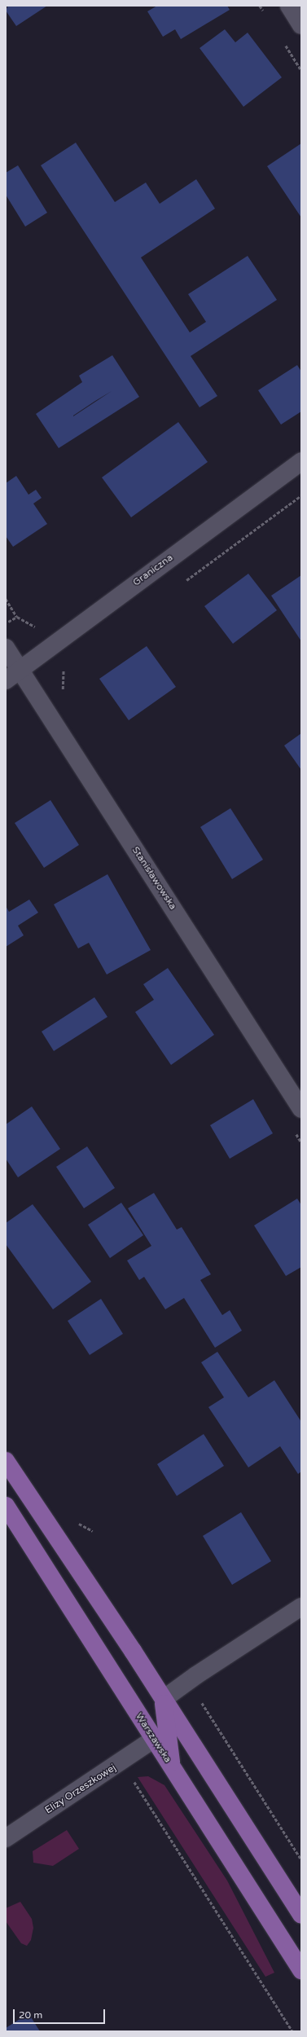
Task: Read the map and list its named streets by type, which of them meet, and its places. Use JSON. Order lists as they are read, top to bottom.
{
  "streets": {
    "main road": ["Warszawska"],
    "street": ["Graniczna", "Stanisławowska", "Elizy Orzeszkowej"]
  },
  "crossings": [
    ["Graniczna", "Stanisławowska"],
    ["Warszawska", "Elizy Orzeszkowej"]
  ],
  "scale_bar": "20 m"
}
